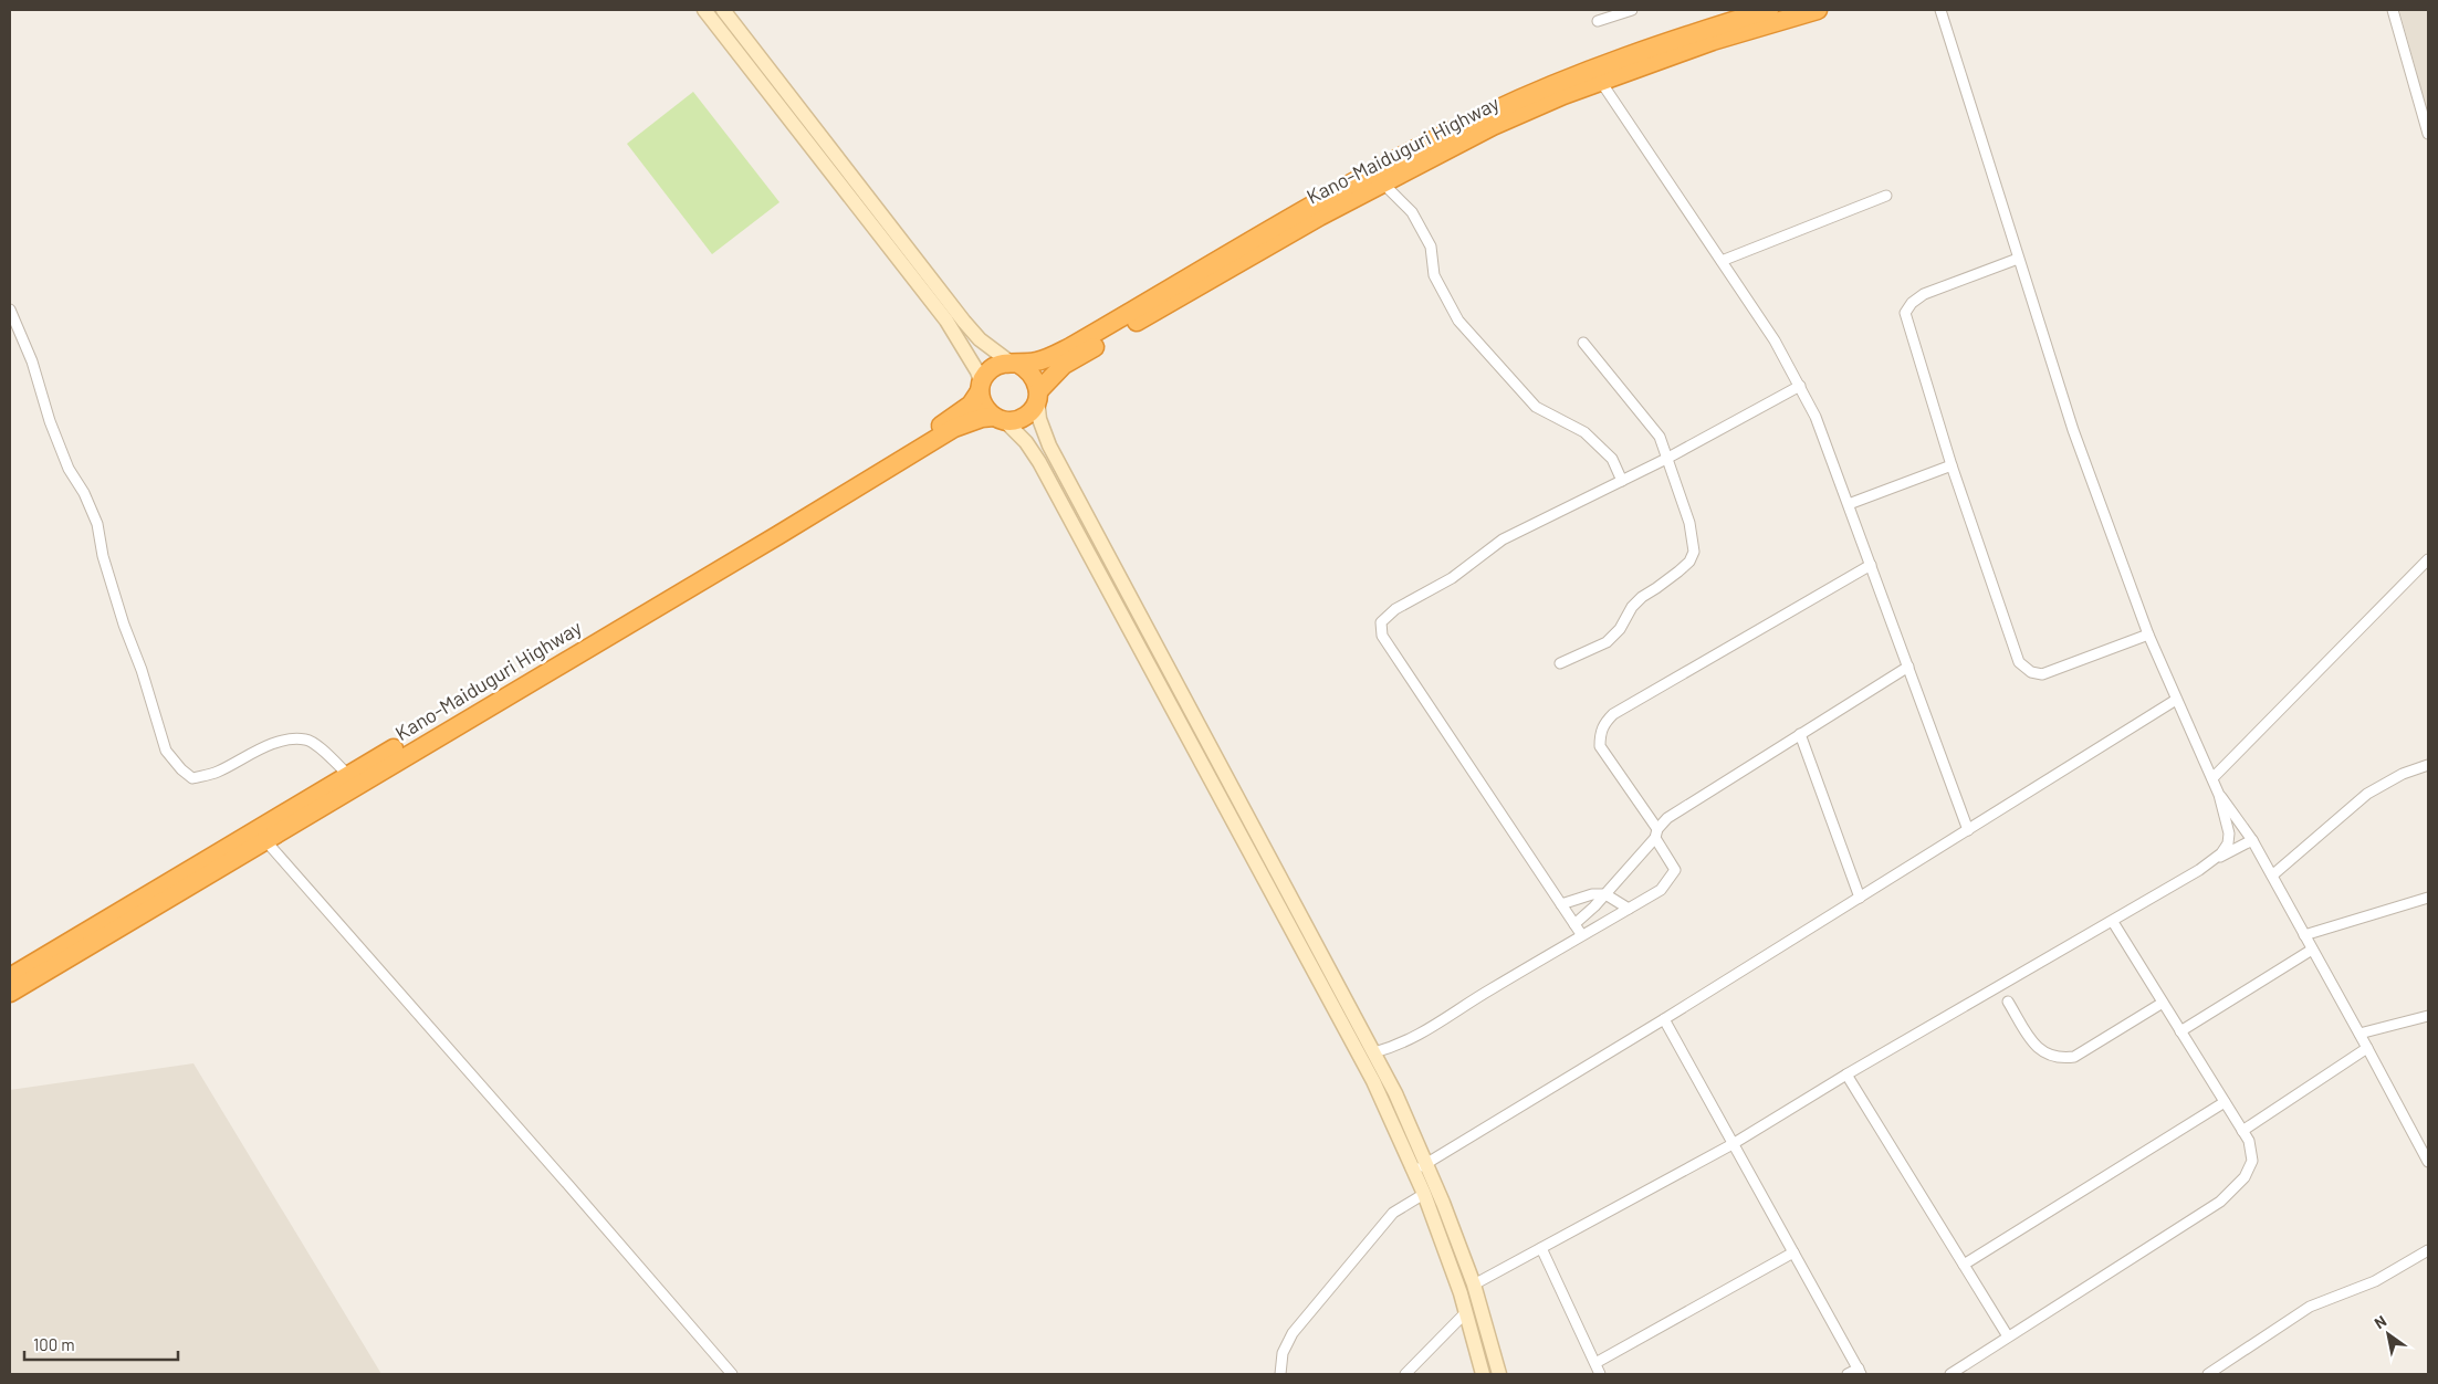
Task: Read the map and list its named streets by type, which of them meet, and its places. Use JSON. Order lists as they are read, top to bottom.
{
  "streets": {
    "highway": ["Kano-Maiduguri Highway"]
  },
  "scale_bar": "100 m",
  "north": "top left"
}
